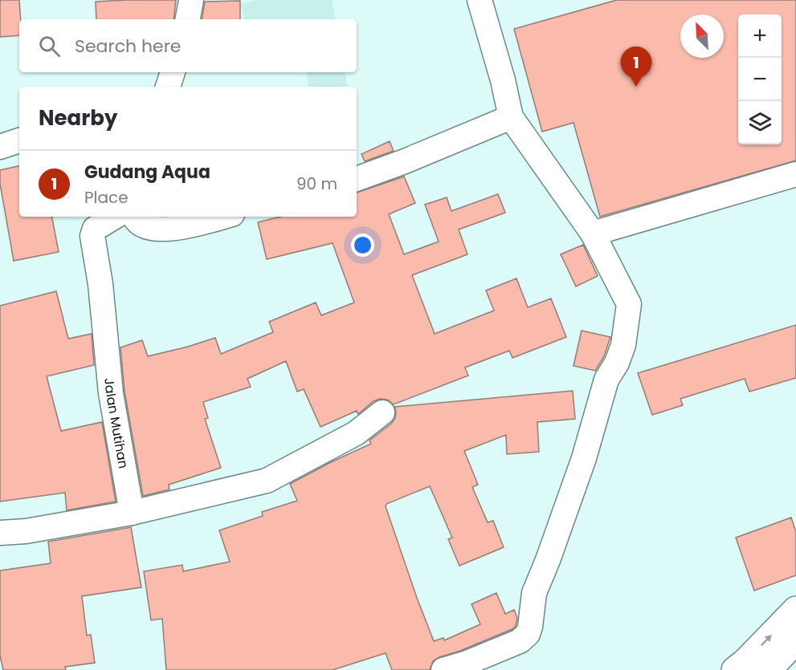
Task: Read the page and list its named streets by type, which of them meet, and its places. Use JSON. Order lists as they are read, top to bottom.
{
  "streets": {
    "street": ["Jalan Mutihan"]
  },
  "north": "top left",
  "page": {
    "map_buttons": ["+", "−"],
    "search": "Search here",
    "pins": "1",
    "heading": "Nearby",
    "list": [
      {
        "mark": "1",
        "name": "Gudang Aqua",
        "note": "Place",
        "value": "90 m"
      }
    ]
  }
}
